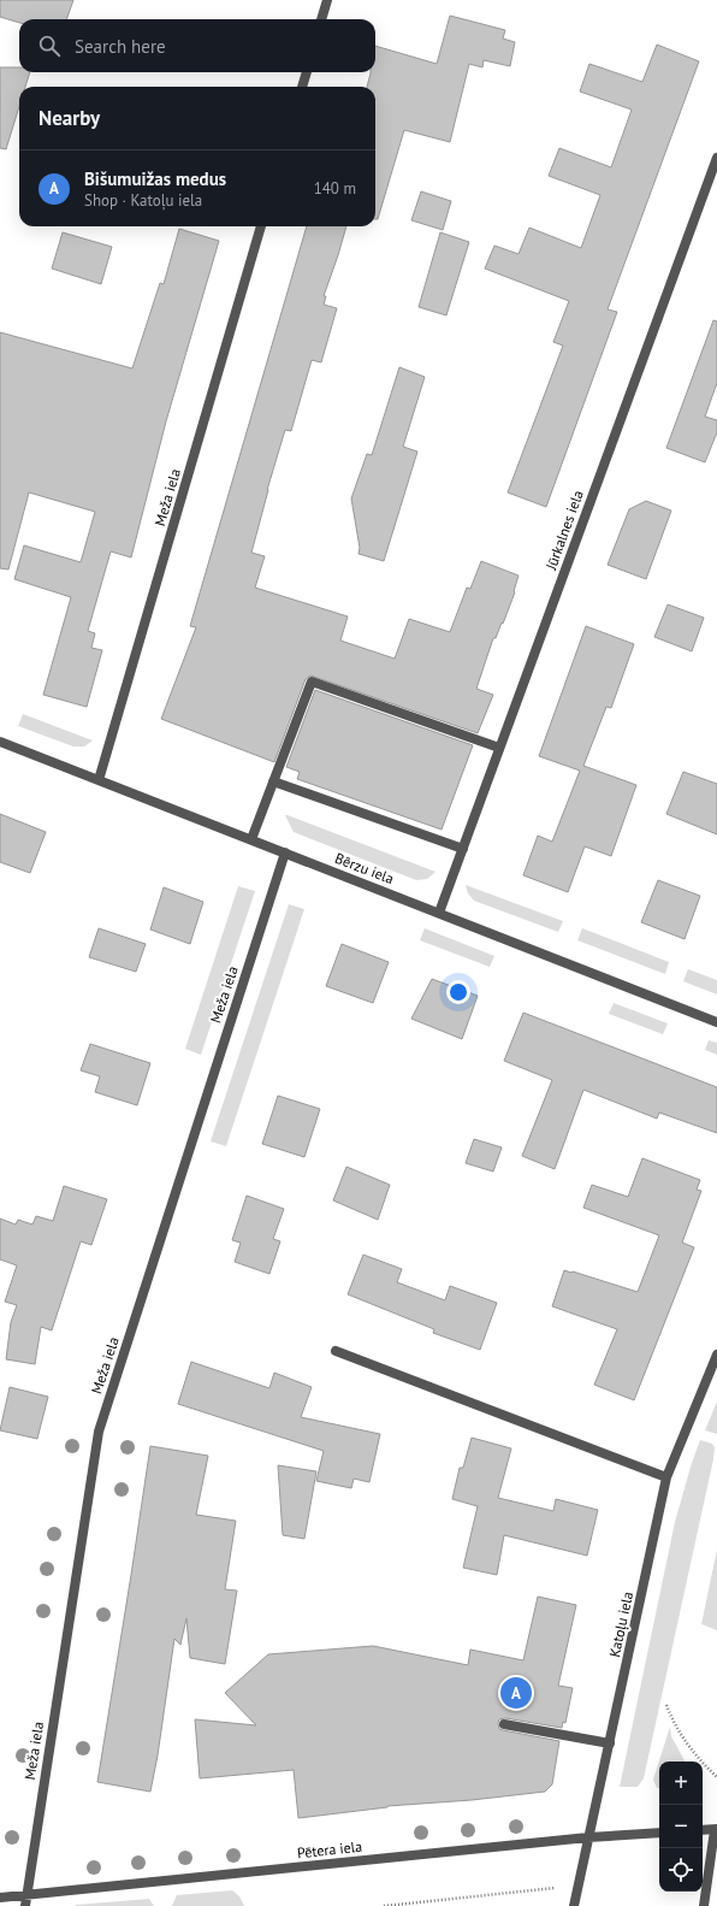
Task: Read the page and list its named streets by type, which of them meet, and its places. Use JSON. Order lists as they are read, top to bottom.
{
  "streets": {
    "street": [
      "Meža iela",
      "Jūrkalnes iela",
      "Bērzu iela",
      "Katoļu iela",
      "Pētera iela"
    ]
  },
  "crossings": [
    ["Meža iela", "Bērzu iela"],
    ["Meža iela", "Pētera iela"],
    ["Jūrkalnes iela", "Bērzu iela"],
    ["Katoļu iela", "Pētera iela"]
  ],
  "page": {
    "search": "Search here",
    "heading": "Nearby",
    "list": [
      {
        "mark": "A",
        "name": "Bišumuižas medus",
        "note": "Shop · Katoļu iela",
        "value": "140 m"
      }
    ],
    "pins": "A",
    "map_buttons": ["+", "−"]
  }
}
